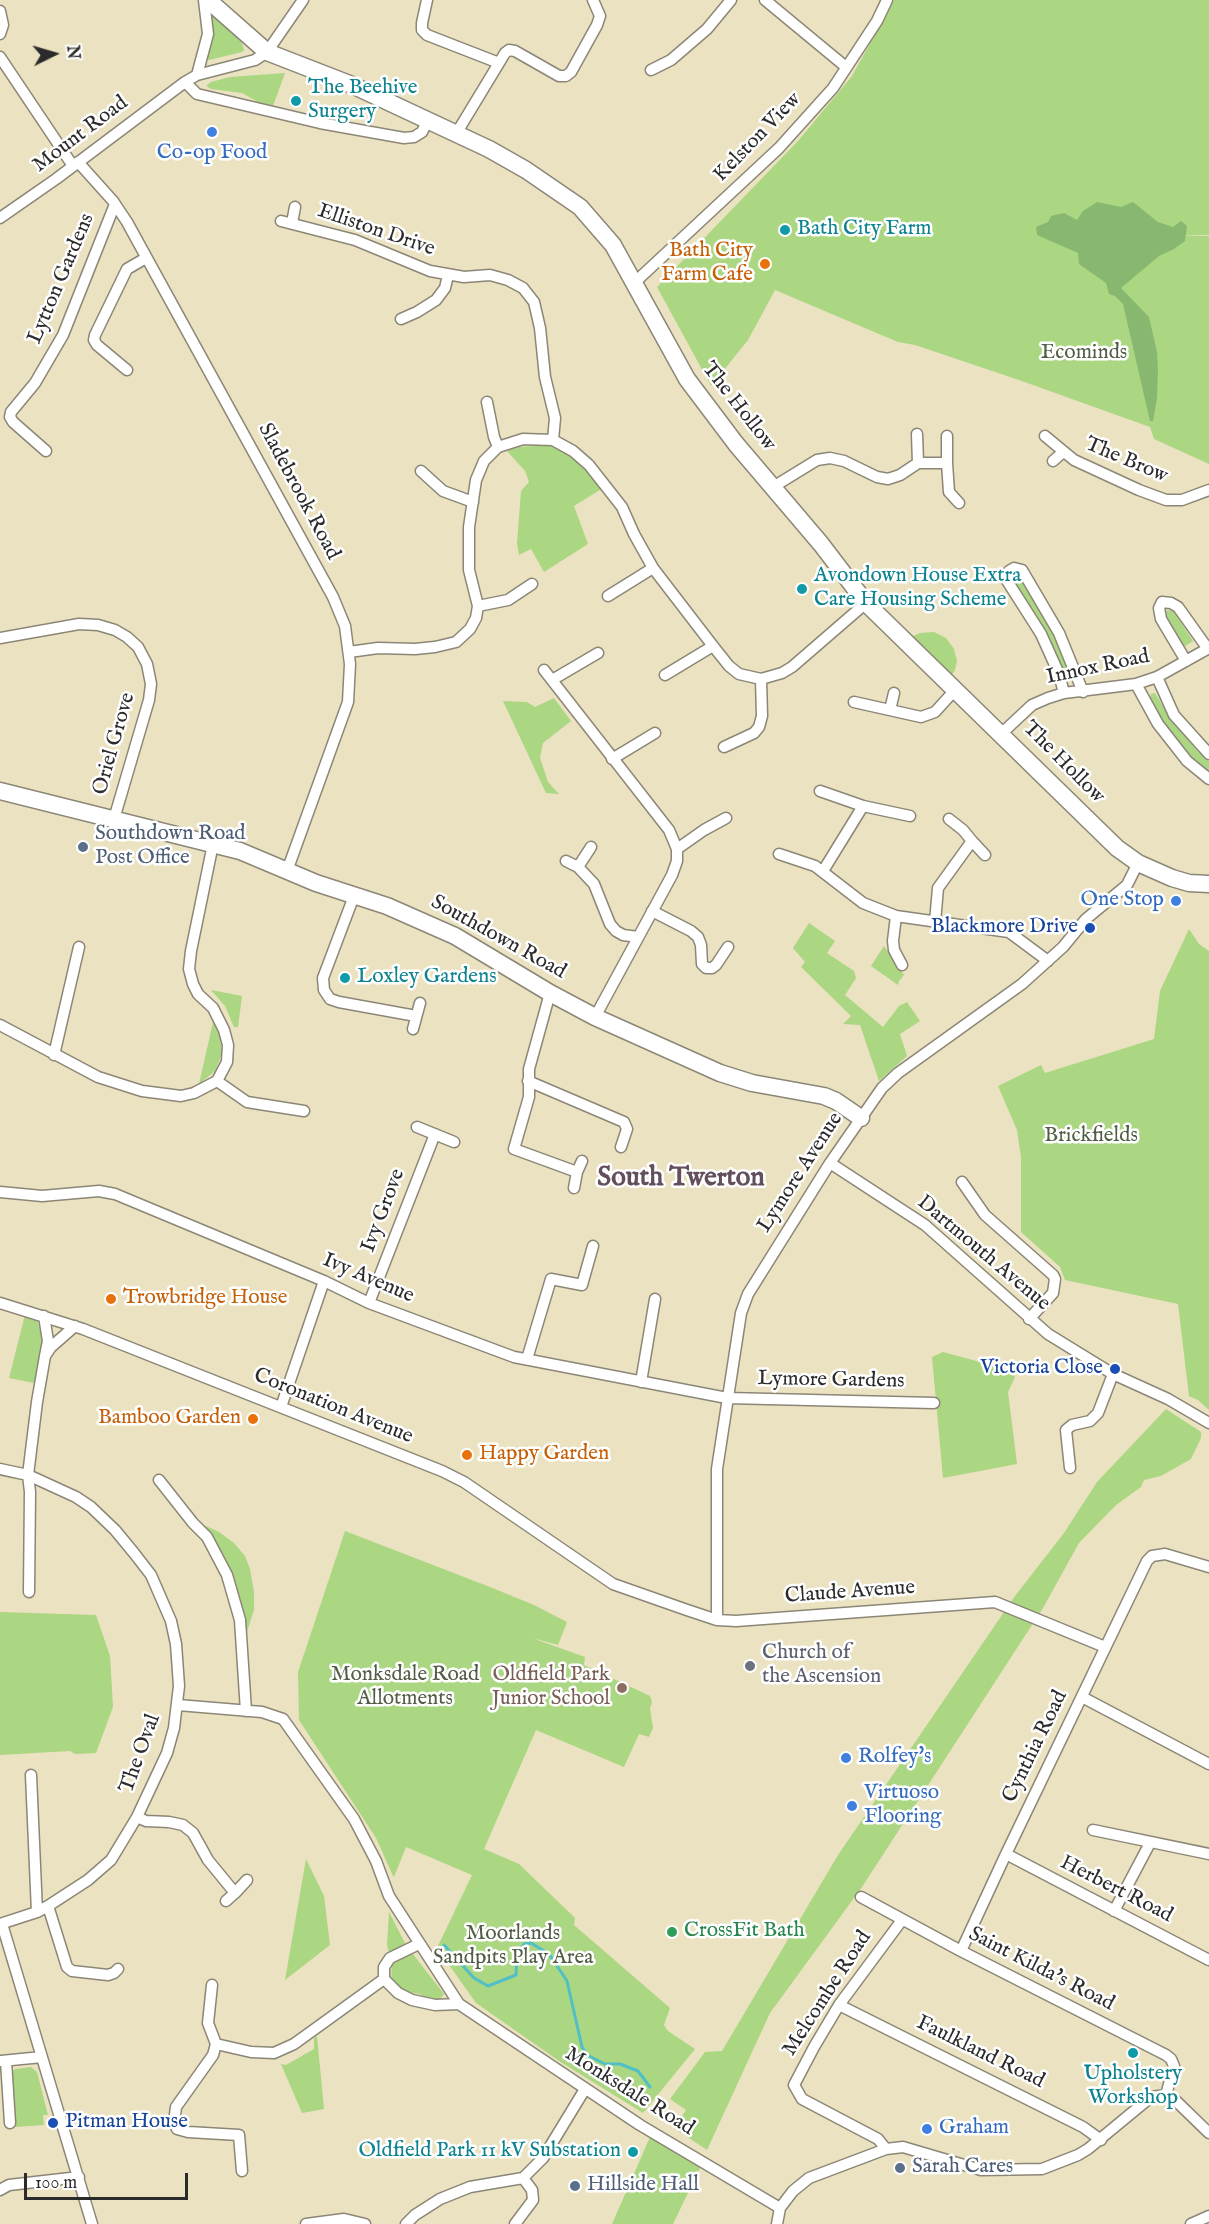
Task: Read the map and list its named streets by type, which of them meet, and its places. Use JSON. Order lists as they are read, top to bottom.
{
  "streets": {
    "street": [
      "Mount Road",
      "Kelston View",
      "Elliston Drive",
      "Lytton Gardens",
      "The Hollow",
      "The Brow",
      "Sladebrook Road",
      "Innox Road",
      "Oriel Grove",
      "Southdown Road",
      "Lymore Avenue",
      "Ivy Grove",
      "Dartmouth Avenue",
      "Ivy Avenue",
      "Lymore Gardens",
      "Coronation Avenue",
      "Claude Avenue",
      "Cynthia Road",
      "The Oval",
      "Herbert Road",
      "Saint Kilda's Road",
      "Melcombe Road",
      "Faulkland Road",
      "Monksdale Road"
    ]
  },
  "crossings": [
    ["Mount Road", "The Hollow"],
    ["Mount Road", "Sladebrook Road"],
    ["Kelston View", "The Hollow"],
    ["Lytton Gardens", "Sladebrook Road"],
    ["The Hollow", "Innox Road"],
    ["The Hollow", "Lymore Avenue"],
    ["Sladebrook Road", "Southdown Road"],
    ["Oriel Grove", "Southdown Road"],
    ["Southdown Road", "Lymore Avenue"],
    ["Lymore Avenue", "Dartmouth Avenue"],
    ["Lymore Avenue", "Ivy Avenue"],
    ["Lymore Avenue", "Lymore Gardens"],
    ["Lymore Avenue", "Coronation Avenue"],
    ["Lymore Avenue", "Claude Avenue"],
    ["Ivy Grove", "Ivy Avenue"],
    ["Ivy Avenue", "Lymore Gardens"],
    ["Coronation Avenue", "Claude Avenue"],
    ["Claude Avenue", "Cynthia Road"],
    ["Cynthia Road", "Herbert Road"],
    ["Cynthia Road", "Saint Kilda's Road"],
    ["The Oval", "Monksdale Road"],
    ["Saint Kilda's Road", "Melcombe Road"],
    ["Melcombe Road", "Faulkland Road"]
  ],
  "districts": ["South Twerton"],
  "parks": [
    "Ecominds",
    "Brickfields",
    "Monksdale Road Allotments",
    "Moorlands Sandpits Play Area"
  ],
  "places": [
    "The Beehive Surgery",
    "Co-op Food",
    "Bath City Farm",
    "Bath City Farm Cafe",
    "Avondown House Extra Care Housing Scheme",
    "Southdown Road Post Office",
    "One Stop",
    "Blackmore Drive",
    "Loxley Gardens",
    "Trowbridge House",
    "Victoria Close",
    "Bamboo Garden",
    "Happy Garden",
    "Church of the Ascension",
    "Oldfield Park Junior School",
    "Rolfey's",
    "Virtuoso Flooring",
    "CrossFit Bath",
    "Upholstery Workshop",
    "Pitman House",
    "Graham",
    "Oldfield Park 11 kV Substation",
    "Sarah Cares",
    "Hillside Hall"
  ],
  "scale_bar": "100 m",
  "north": "right"
}
